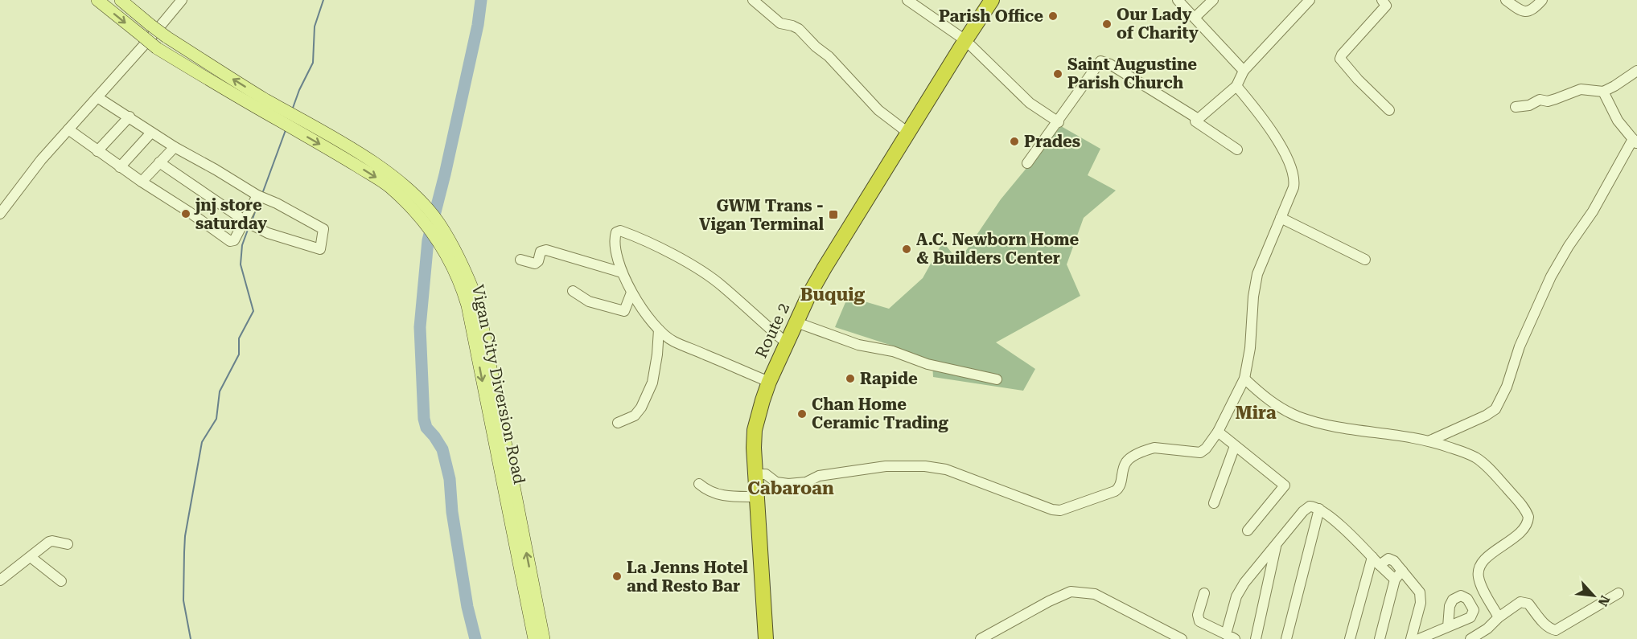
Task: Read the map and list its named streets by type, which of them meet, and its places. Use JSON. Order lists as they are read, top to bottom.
{
  "streets": {
    "highway": ["Route 2"],
    "main road": ["Vigan City Diversion Road"]
  },
  "districts": ["Buquig", "Mira", "Cabaroan"],
  "places": {
    "other": [
      "Parish Office",
      "Our Lady of Charity",
      "Saint Augustine Parish Church",
      "Prades",
      "jnj store saturday",
      "A.C. Newborn Home & Builders Center",
      "Rapide",
      "Chan Home Ceramic Trading",
      "La Jenns Hotel and Resto Bar"
    ],
    "transit": ["GWM Trans - Vigan Terminal"]
  },
  "north": "bottom right"
}
